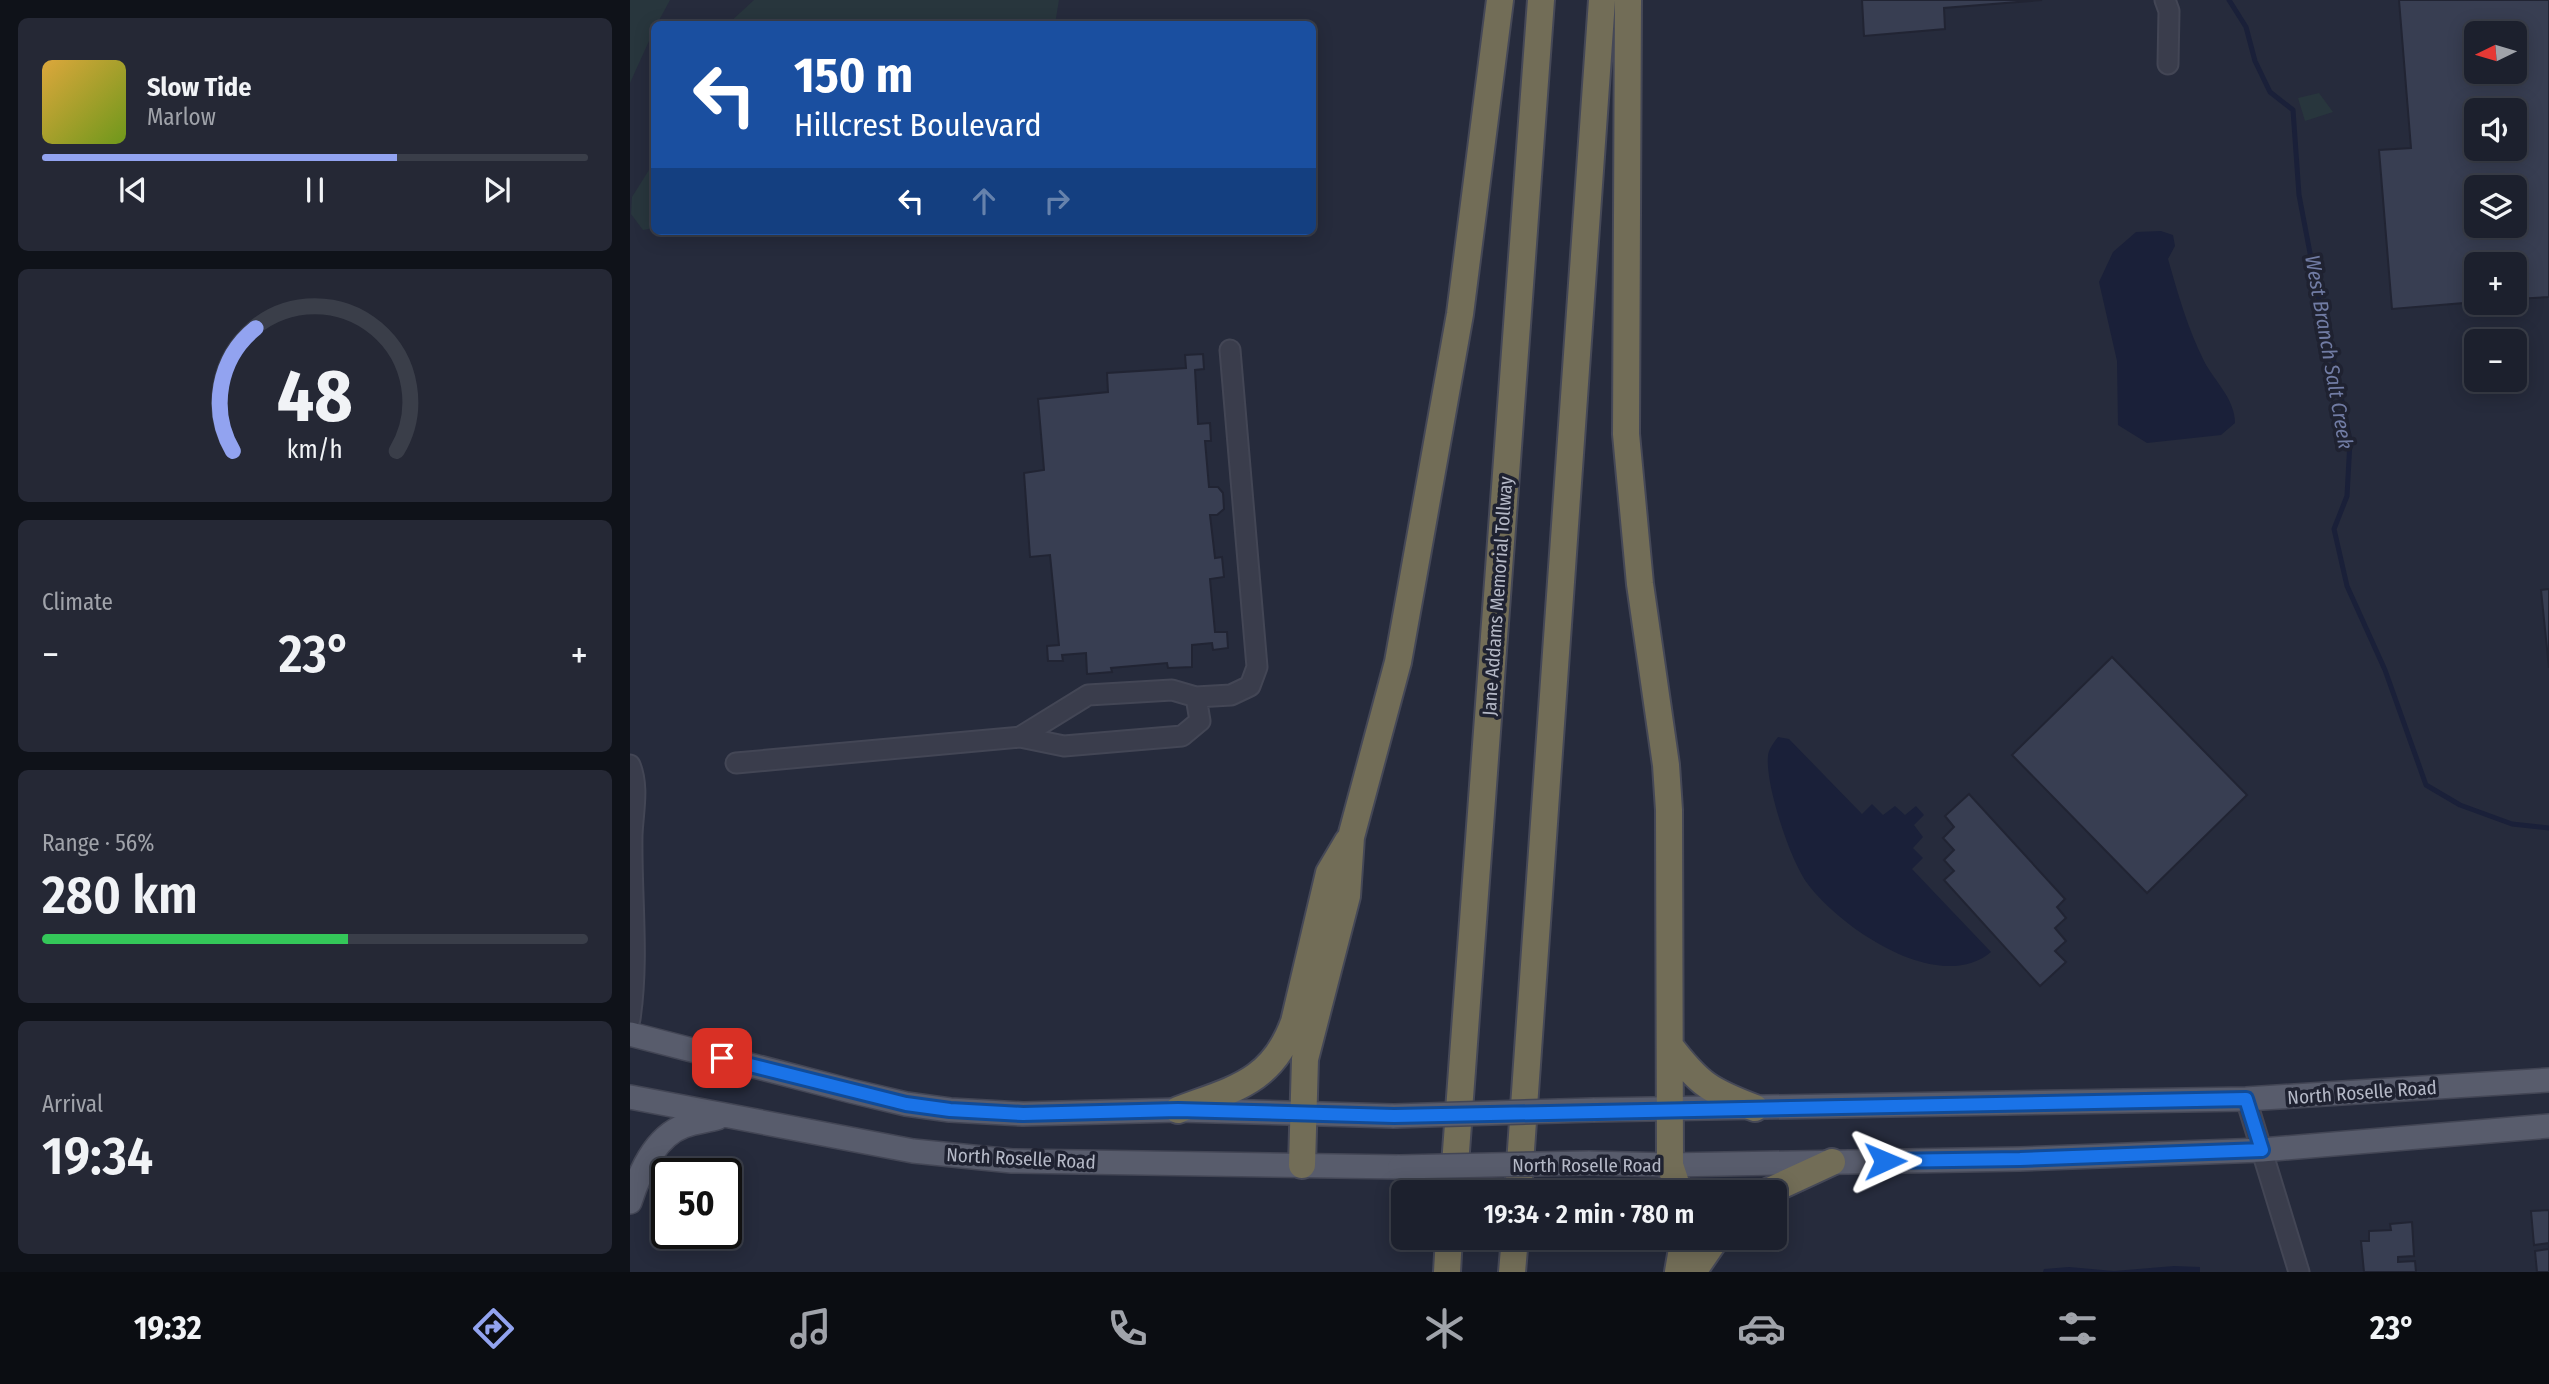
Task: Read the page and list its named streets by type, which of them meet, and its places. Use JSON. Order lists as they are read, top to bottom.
{
  "streets": {
    "highway": ["Jane Addams Memorial Tollway"],
    "main road": ["North Roselle Road"]
  },
  "water": ["West Branch Salt Creek"],
  "north": "left",
  "page": {
    "map_buttons": ["+", "−"],
    "turn": ["150 m", "Hillcrest Boulevard"],
    "song": ["Slow Tide", "Marlow"],
    "tile": [
      "Climate",
      ["Range · 56%", "280 km"],
      ["Arrival", "19:34"]
    ],
    "heat": ["−", "23°", "+"],
    "limit": "50",
    "trip": "19:34 · 2 min · 780 m",
    "tabs": ["19:32", "23°"],
    "gauge": ["48", "km/h"]
  }
}
